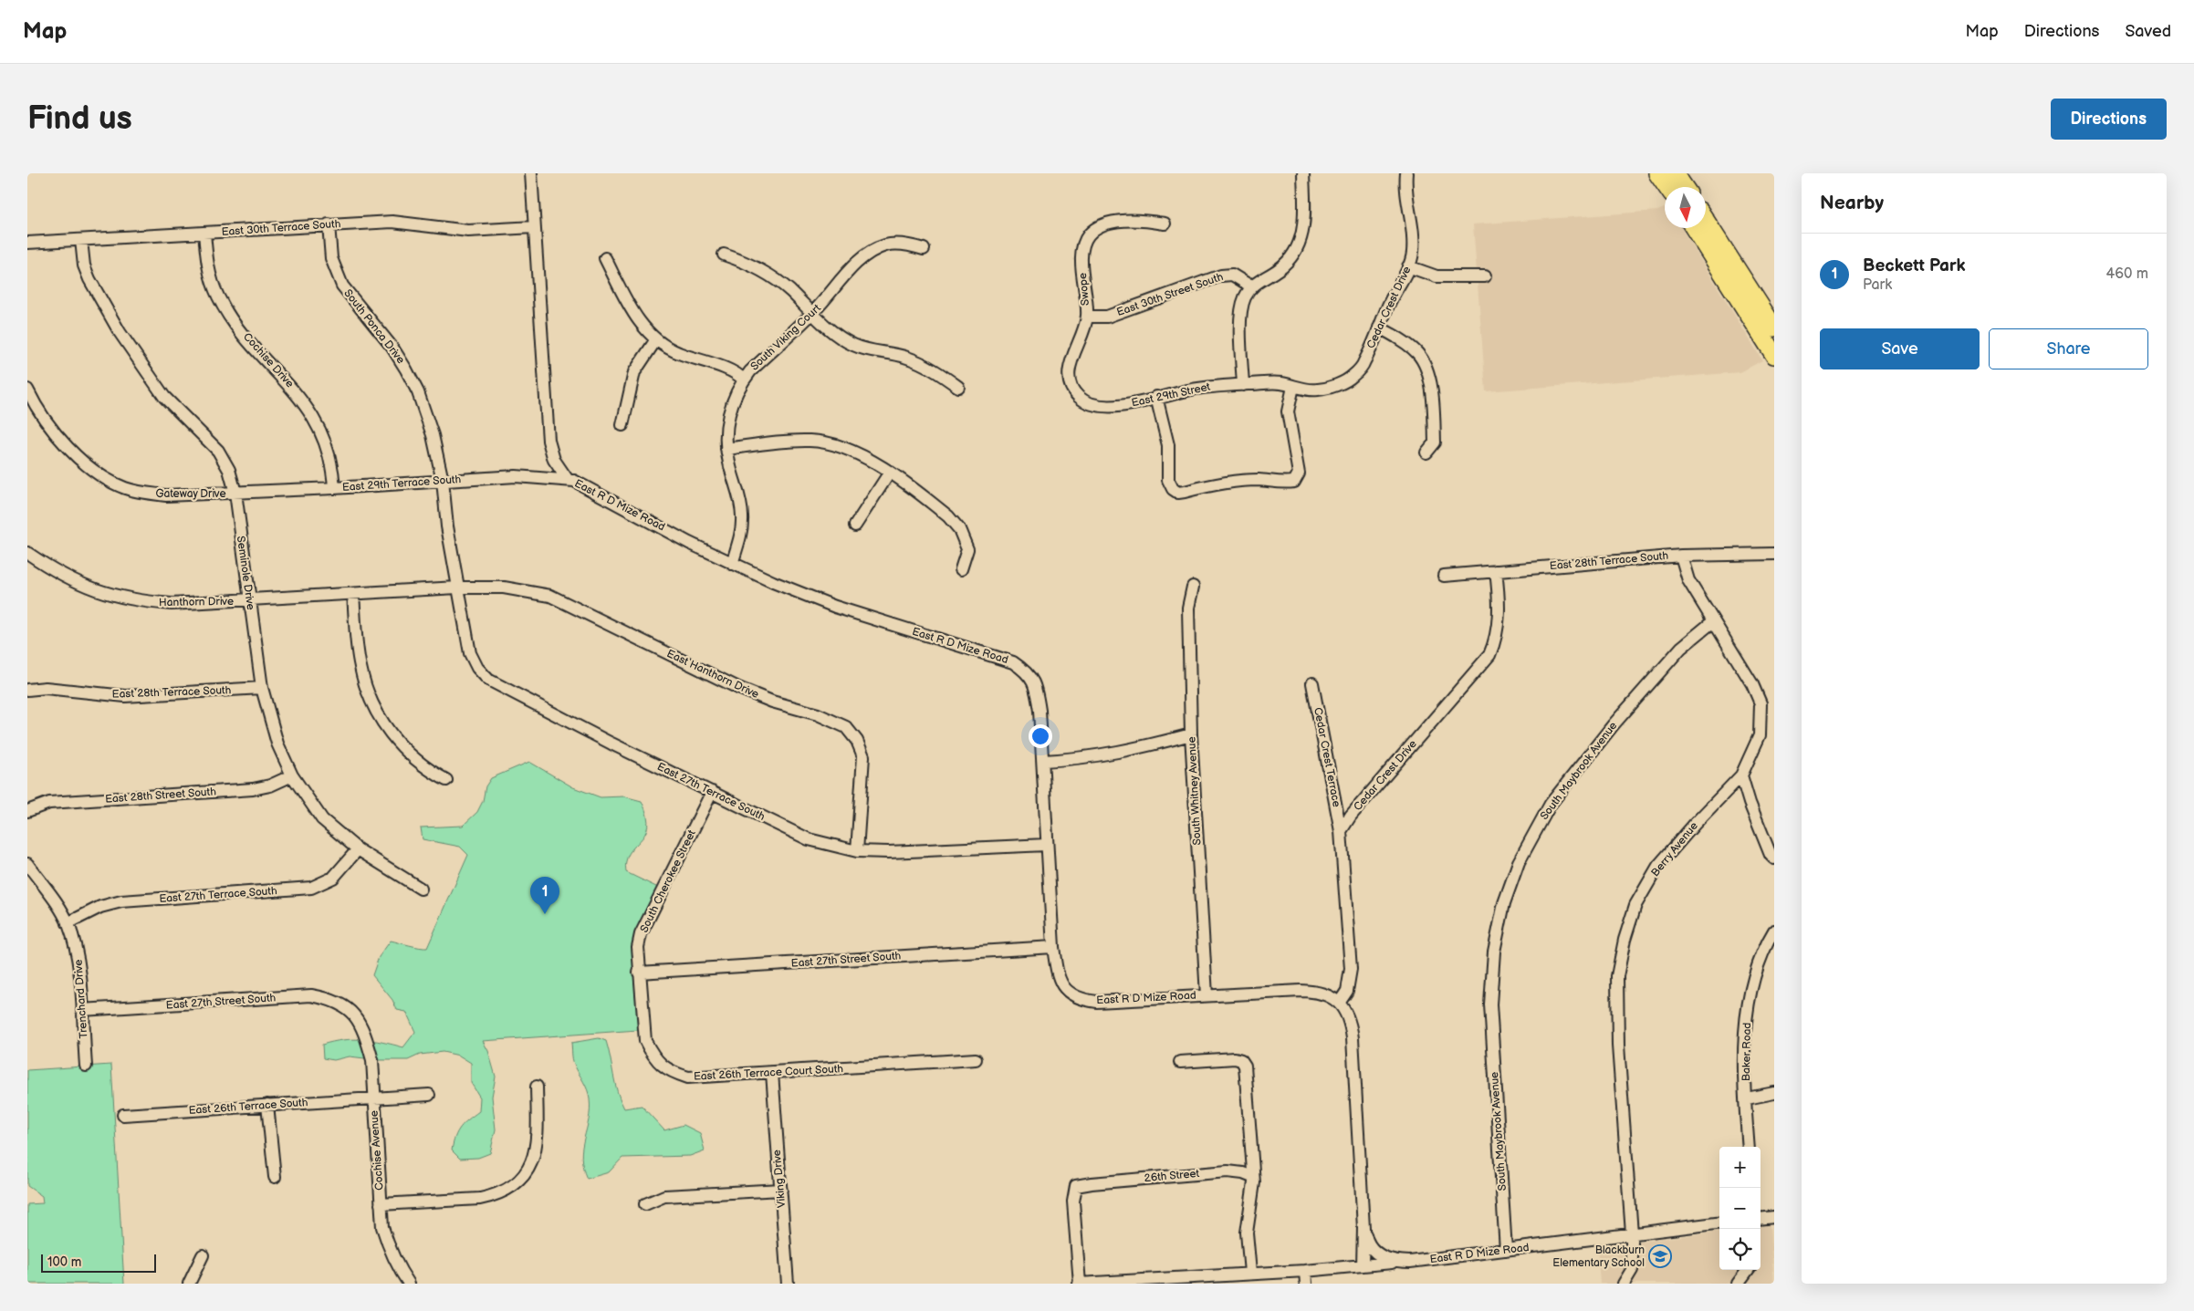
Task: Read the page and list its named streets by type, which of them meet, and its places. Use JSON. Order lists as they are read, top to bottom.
{
  "streets": {
    "street": [
      "East 30th Terrace South",
      "Swope",
      "East 30th Street South",
      "Cedar Crest Drive",
      "South Ponca Drive",
      "South Viking Court",
      "Cochise Drive",
      "East 29th Street",
      "East 29th Terrace South",
      "Gateway Drive",
      "East R D Mize Road",
      "East 28th Terrace South",
      "Seminole Drive",
      "Hanthorn Drive",
      "East Hanthorn Drive",
      "Cedar Crest Terrace",
      "South Maybrook Avenue",
      "South Whitney Avenue",
      "East 27th Terrace South",
      "East 28th Street South",
      "Berry Avenue",
      "South Cherokee Street",
      "East 27th Street South",
      "Trenchard Drive",
      "Baker Road",
      "East 26th Terrace Court South",
      "East 26th Terrace South",
      "Cochise Avenue",
      "26th Street",
      "Viking Drive"
    ]
  },
  "crossings": [
    ["East 30th Terrace South", "South Ponca Drive"],
    ["East 30th Terrace South", "Cochise Drive"],
    ["East 30th Terrace South", "East R D Mize Road"],
    ["East 30th Terrace South", "Seminole Drive"],
    ["Swope", "East 30th Street South"],
    ["Swope", "East 29th Street"],
    ["Cedar Crest Drive", "East 29th Street"],
    ["Cedar Crest Drive", "East 28th Terrace South"],
    ["Cedar Crest Drive", "Cedar Crest Terrace"],
    ["South Ponca Drive", "East 29th Terrace South"],
    ["South Ponca Drive", "Hanthorn Drive"],
    ["South Ponca Drive", "East Hanthorn Drive"],
    ["South Ponca Drive", "East 27th Terrace South"],
    ["South Viking Court", "East R D Mize Road"],
    ["Cochise Drive", "East 29th Terrace South"],
    ["East 29th Terrace South", "Gateway Drive"],
    ["East 29th Terrace South", "East R D Mize Road"],
    ["East 29th Terrace South", "Seminole Drive"],
    ["Gateway Drive", "Seminole Drive"],
    ["East R D Mize Road", "South Maybrook Avenue"],
    ["East R D Mize Road", "South Whitney Avenue"],
    ["East R D Mize Road", "East 27th Terrace South"],
    ["East R D Mize Road", "Berry Avenue"],
    ["East R D Mize Road", "East 27th Street South"],
    ["East 28th Terrace South", "Seminole Drive"],
    ["East 28th Terrace South", "Berry Avenue"],
    ["Seminole Drive", "Hanthorn Drive"],
    ["Seminole Drive", "East 27th Terrace South"],
    ["Seminole Drive", "East 28th Street South"],
    ["Hanthorn Drive", "East Hanthorn Drive"],
    ["Hanthorn Drive", "East 27th Terrace South"],
    ["East Hanthorn Drive", "East 27th Terrace South"],
    ["South Maybrook Avenue", "Berry Avenue"],
    ["East 27th Terrace South", "South Cherokee Street"],
    ["East 27th Terrace South", "Trenchard Drive"],
    ["South Cherokee Street", "East 27th Street South"],
    ["South Cherokee Street", "East 26th Terrace Court South"],
    ["East 27th Street South", "Trenchard Drive"],
    ["East 27th Street South", "East 26th Terrace Court South"],
    ["East 27th Street South", "Cochise Avenue"],
    ["East 26th Terrace Court South", "Viking Drive"],
    ["East 26th Terrace South", "Cochise Avenue"]
  ],
  "places": {
    "school or university": ["Blackburn Elementary School"]
  },
  "scale_bar": "100 m",
  "north": "bottom",
  "page": {
    "header": "Map",
    "nav": ["Map", "Directions", "Saved"],
    "buttons": [
      "Directions",
      ["Save", "Share"]
    ],
    "title": "Find us",
    "heading": "Nearby",
    "list": [
      {
        "mark": "1",
        "name": "Beckett Park",
        "note": "Park",
        "value": "460 m"
      }
    ],
    "pins": "1",
    "map_buttons": ["+", "−"],
    "scale": "100 m"
  }
}
